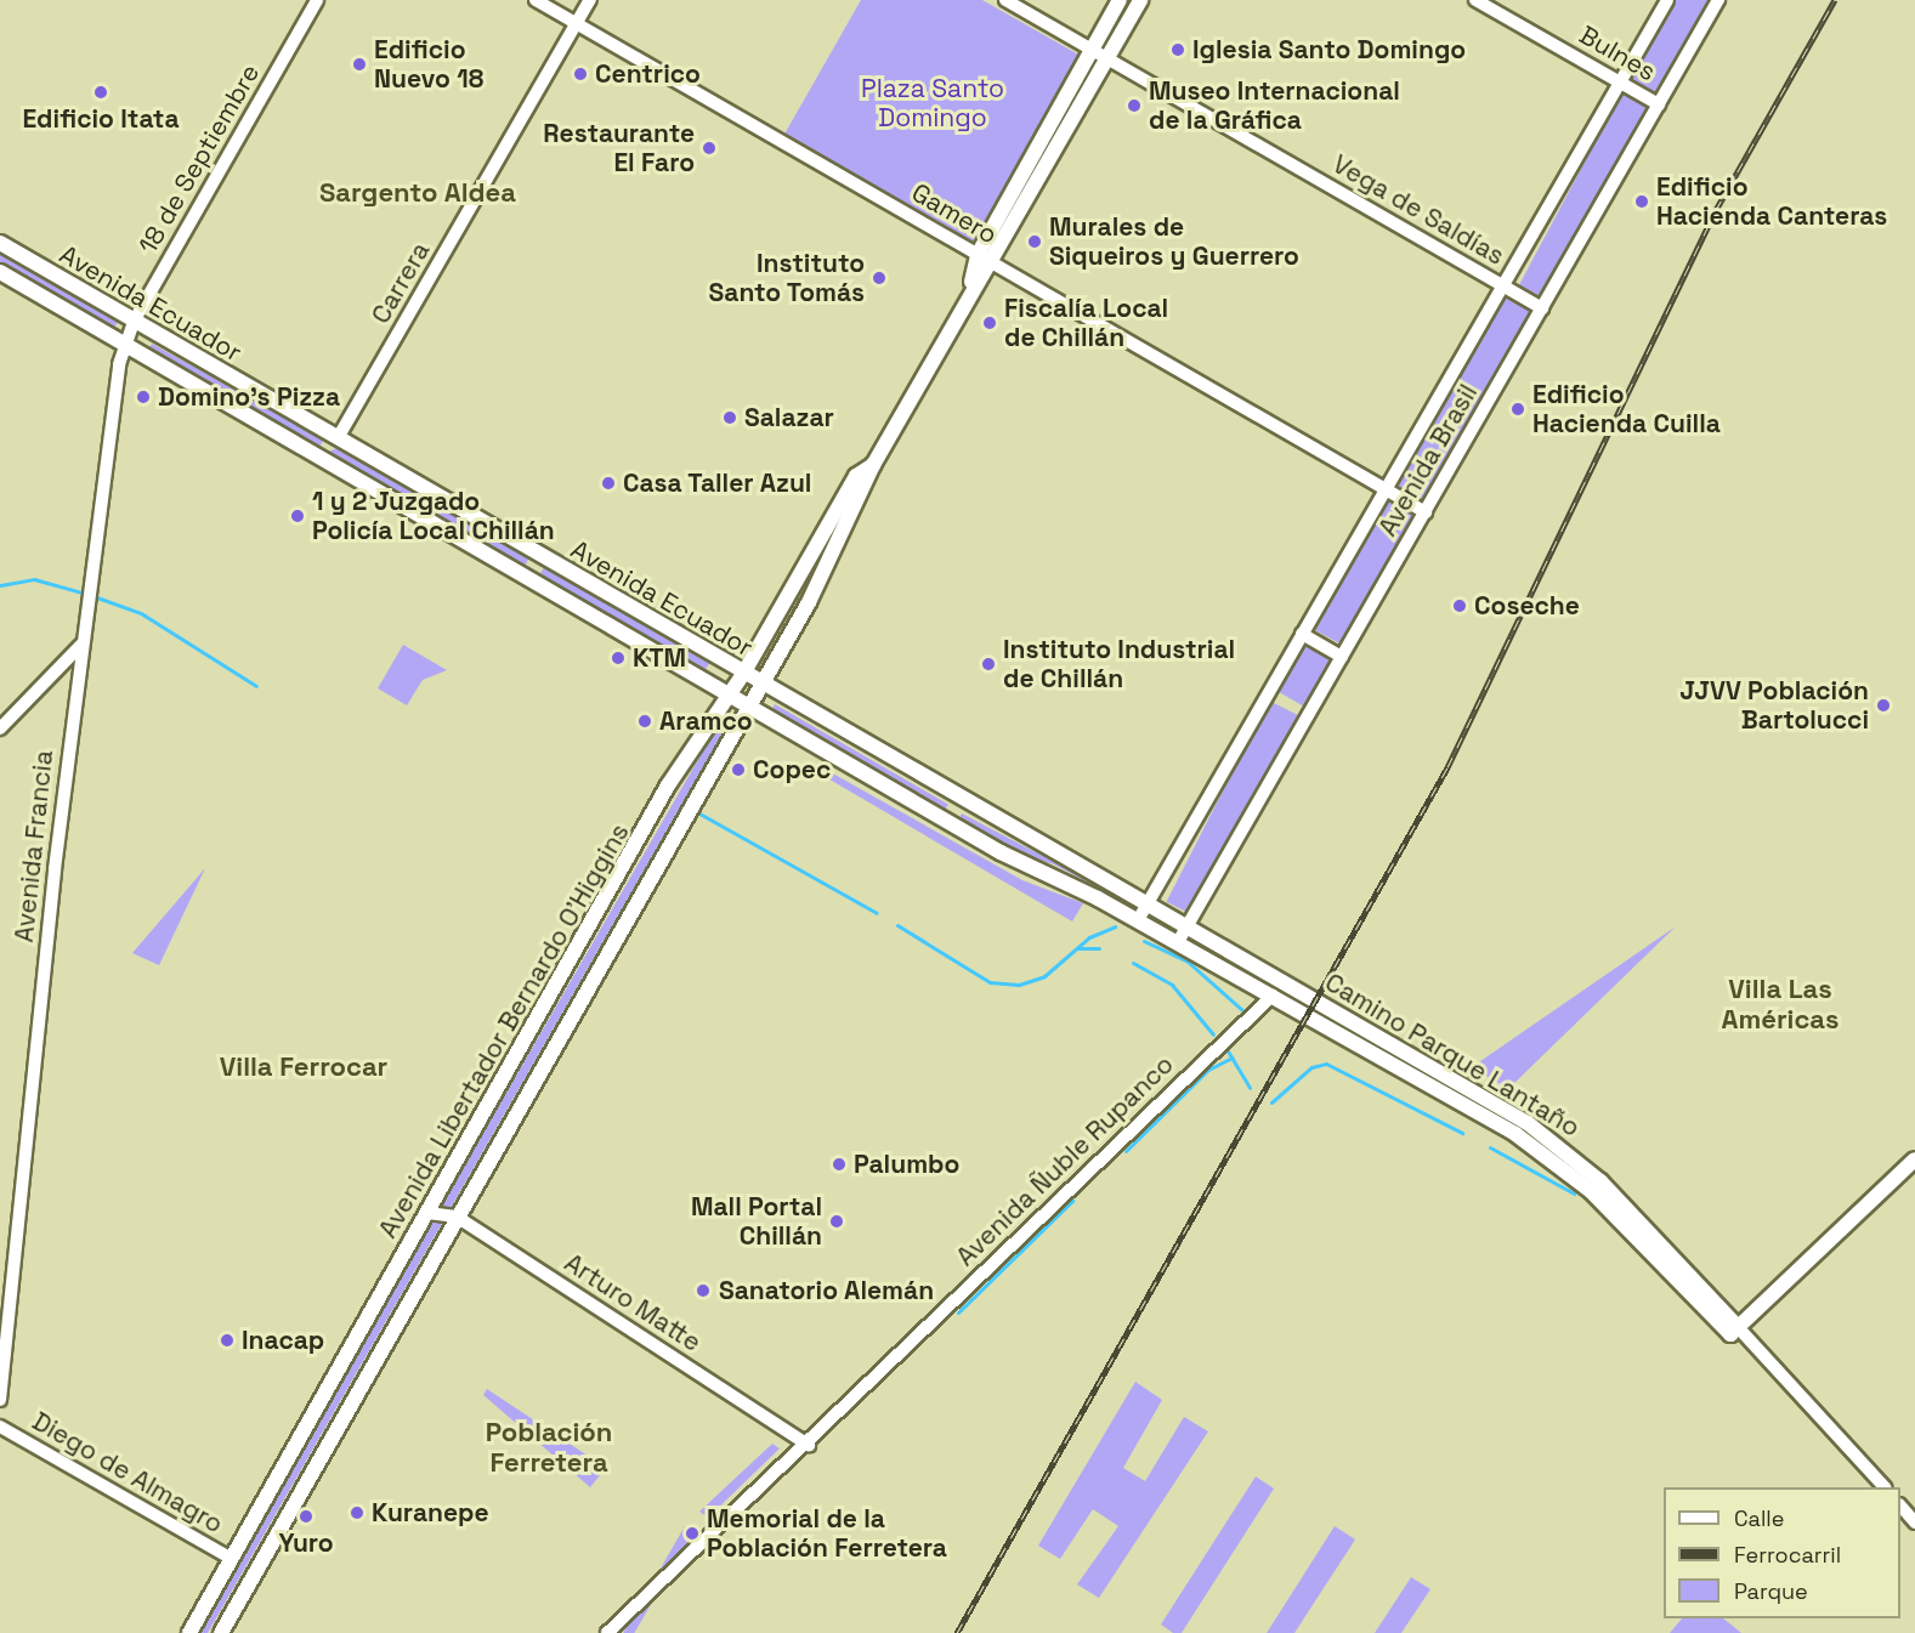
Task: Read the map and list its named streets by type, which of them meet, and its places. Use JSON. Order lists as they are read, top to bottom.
{
  "streets": {
    "main road": ["Avenida Ecuador", "Avenida Libertador Bernardo O'Higgins", "Camino Parque Lantaño"],
    "street": [
      "Bulnes",
      "18 de Septiembre",
      "Vega de Saldías",
      "Gamero",
      "Carrera",
      "Avenida Brasil",
      "Avenida Francia",
      "Avenida Ñuble Rupanco",
      "Arturo Matte",
      "Diego de Almagro"
    ]
  },
  "crossings": [
    ["Bulnes", "Avenida Brasil"],
    ["18 de Septiembre", "Avenida Ecuador"],
    ["18 de Septiembre", "Avenida Francia"],
    ["Vega de Saldías", "Avenida Brasil"],
    ["Vega de Saldías", "Avenida Libertador Bernardo O'Higgins"],
    ["Gamero", "Carrera"],
    ["Gamero", "Avenida Brasil"],
    ["Gamero", "Avenida Libertador Bernardo O'Higgins"],
    ["Carrera", "Avenida Ecuador"],
    ["Avenida Ecuador", "Avenida Brasil"],
    ["Avenida Ecuador", "Avenida Francia"],
    ["Avenida Ecuador", "Avenida Libertador Bernardo O'Higgins"],
    ["Avenida Ecuador", "Camino Parque Lantaño"],
    ["Avenida Brasil", "Camino Parque Lantaño"],
    ["Avenida Libertador Bernardo O'Higgins", "Arturo Matte"],
    ["Avenida Libertador Bernardo O'Higgins", "Diego de Almagro"],
    ["Camino Parque Lantaño", "Avenida Ñuble Rupanco"],
    ["Avenida Ñuble Rupanco", "Arturo Matte"]
  ],
  "districts": [
    "Sargento Aldea",
    "Villa Las Américas",
    "Villa Ferrocar",
    "Población Ferretera"
  ],
  "parks": ["Plaza Santo Domingo"],
  "places": [
    "Iglesia Santo Domingo",
    "Edificio Nuevo 18",
    "Centrico",
    "Edificio Itata",
    "Museo Internacional de la Gráfica",
    "Restaurante El Faro",
    "Edificio Hacienda Canteras",
    "Murales de Siqueiros y Guerrero",
    "Instituto Santo Tomás",
    "Fiscalía Local de Chillán",
    "Domino's Pizza",
    "Edificio Hacienda Cuilla",
    "Salazar",
    "Casa Taller Azul",
    "1 y 2 Juzgado Policía Local Chillán",
    "Coseche",
    "KTM",
    "Instituto Industrial de Chillán",
    "JJVV Población Bartolucci",
    "Aramco",
    "Copec",
    "Palumbo",
    "Mall Portal Chillán",
    "Sanatorio Alemán",
    "Inacap",
    "Kuranepe",
    "Yuro",
    "Memorial de la Población Ferretera"
  ],
  "legend": ["Calle", "Ferrocarril", "Parque"]
}
